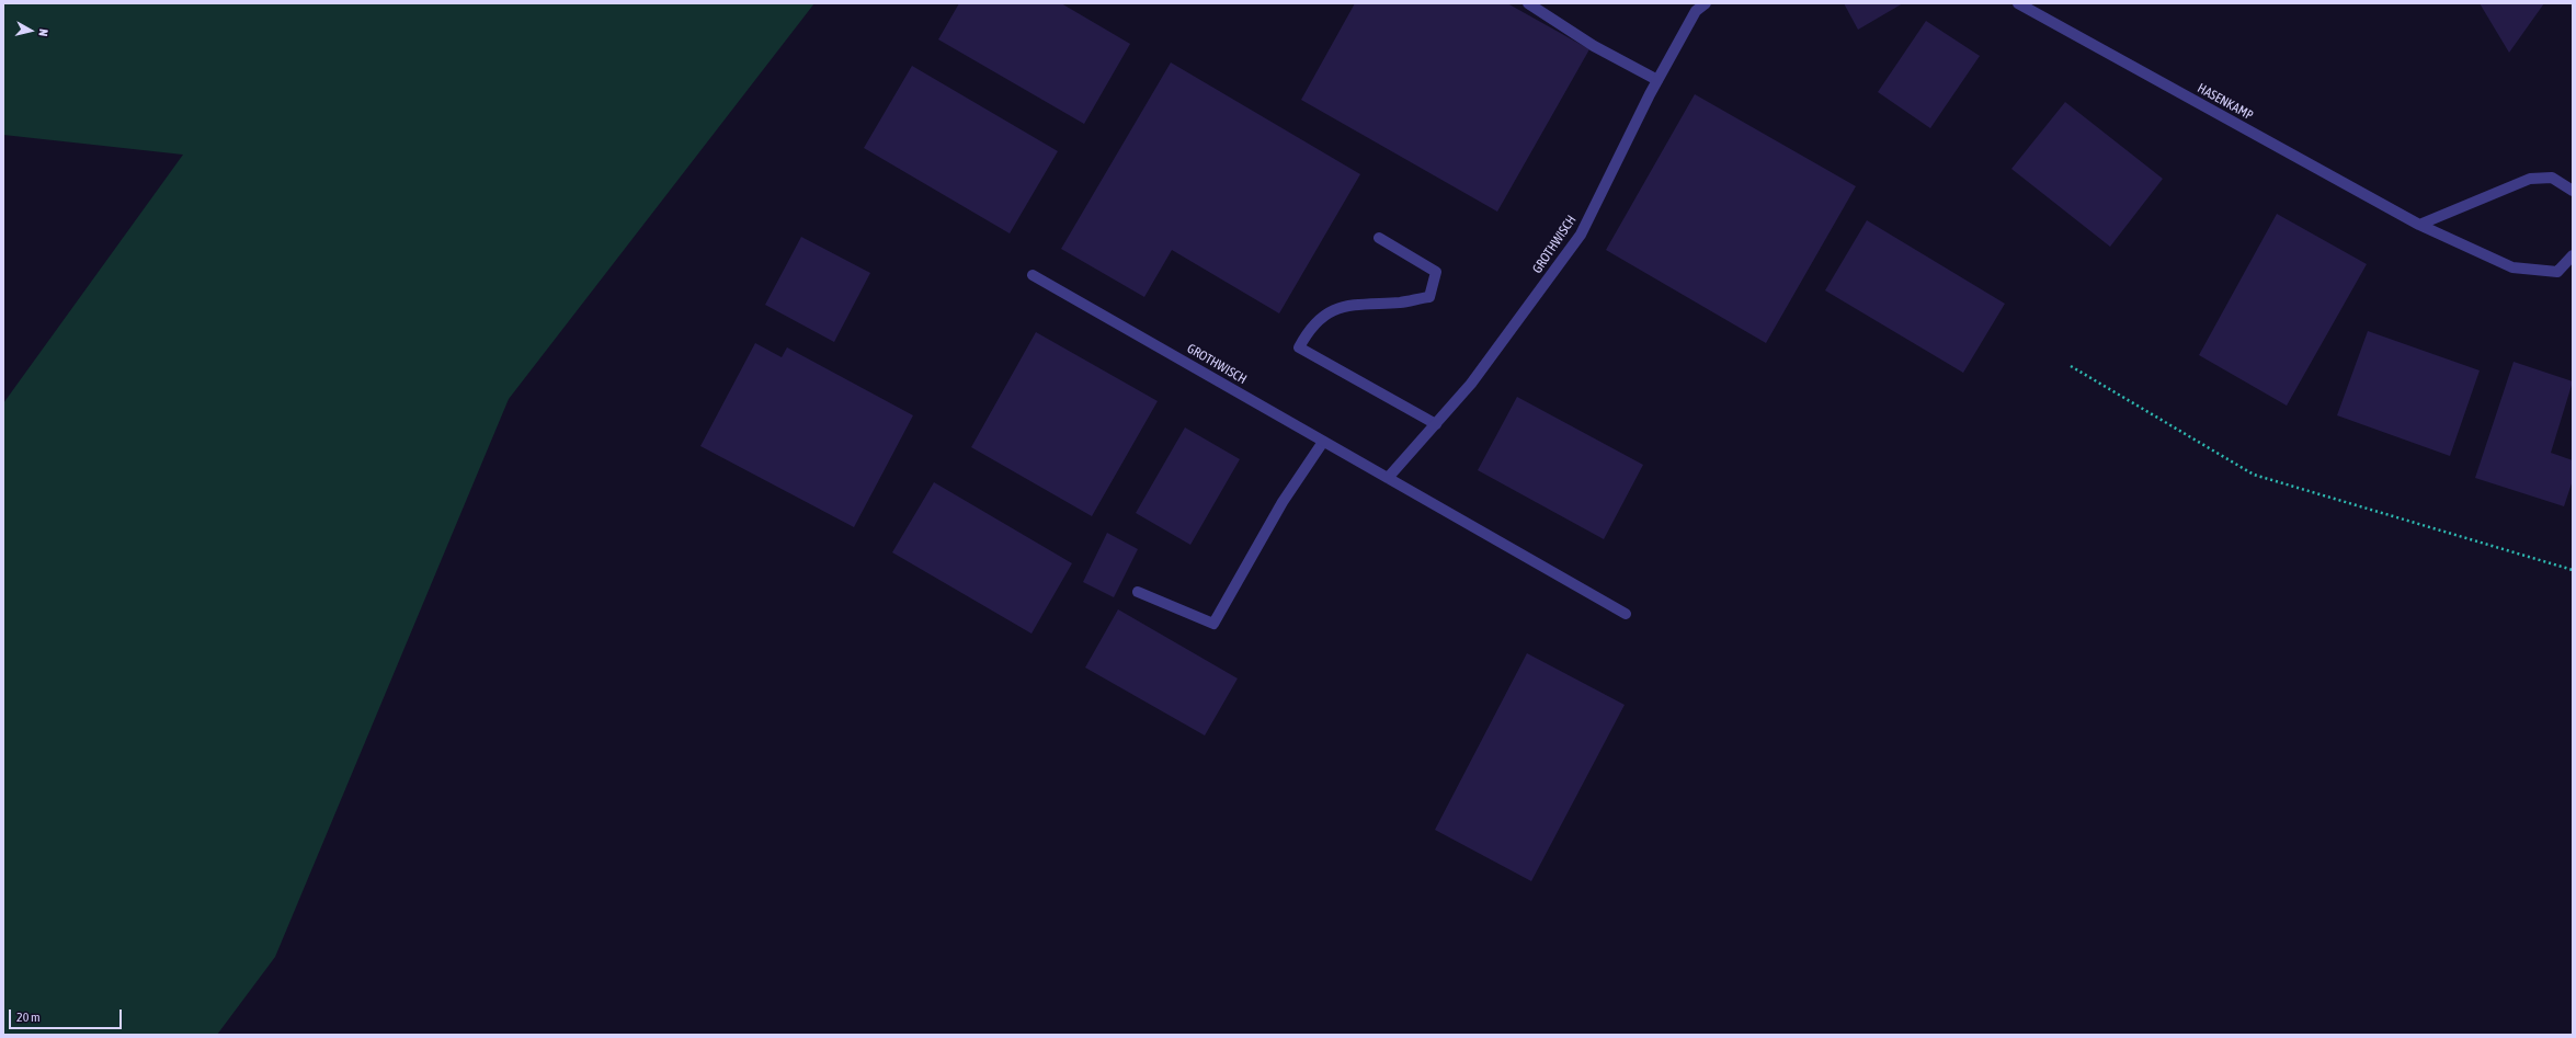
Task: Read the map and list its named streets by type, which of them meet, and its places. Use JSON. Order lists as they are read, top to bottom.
{
  "streets": {
    "street": ["HASENKAMP", "GROTHWISCH"]
  },
  "scale_bar": "20 m",
  "north": "right"
}
